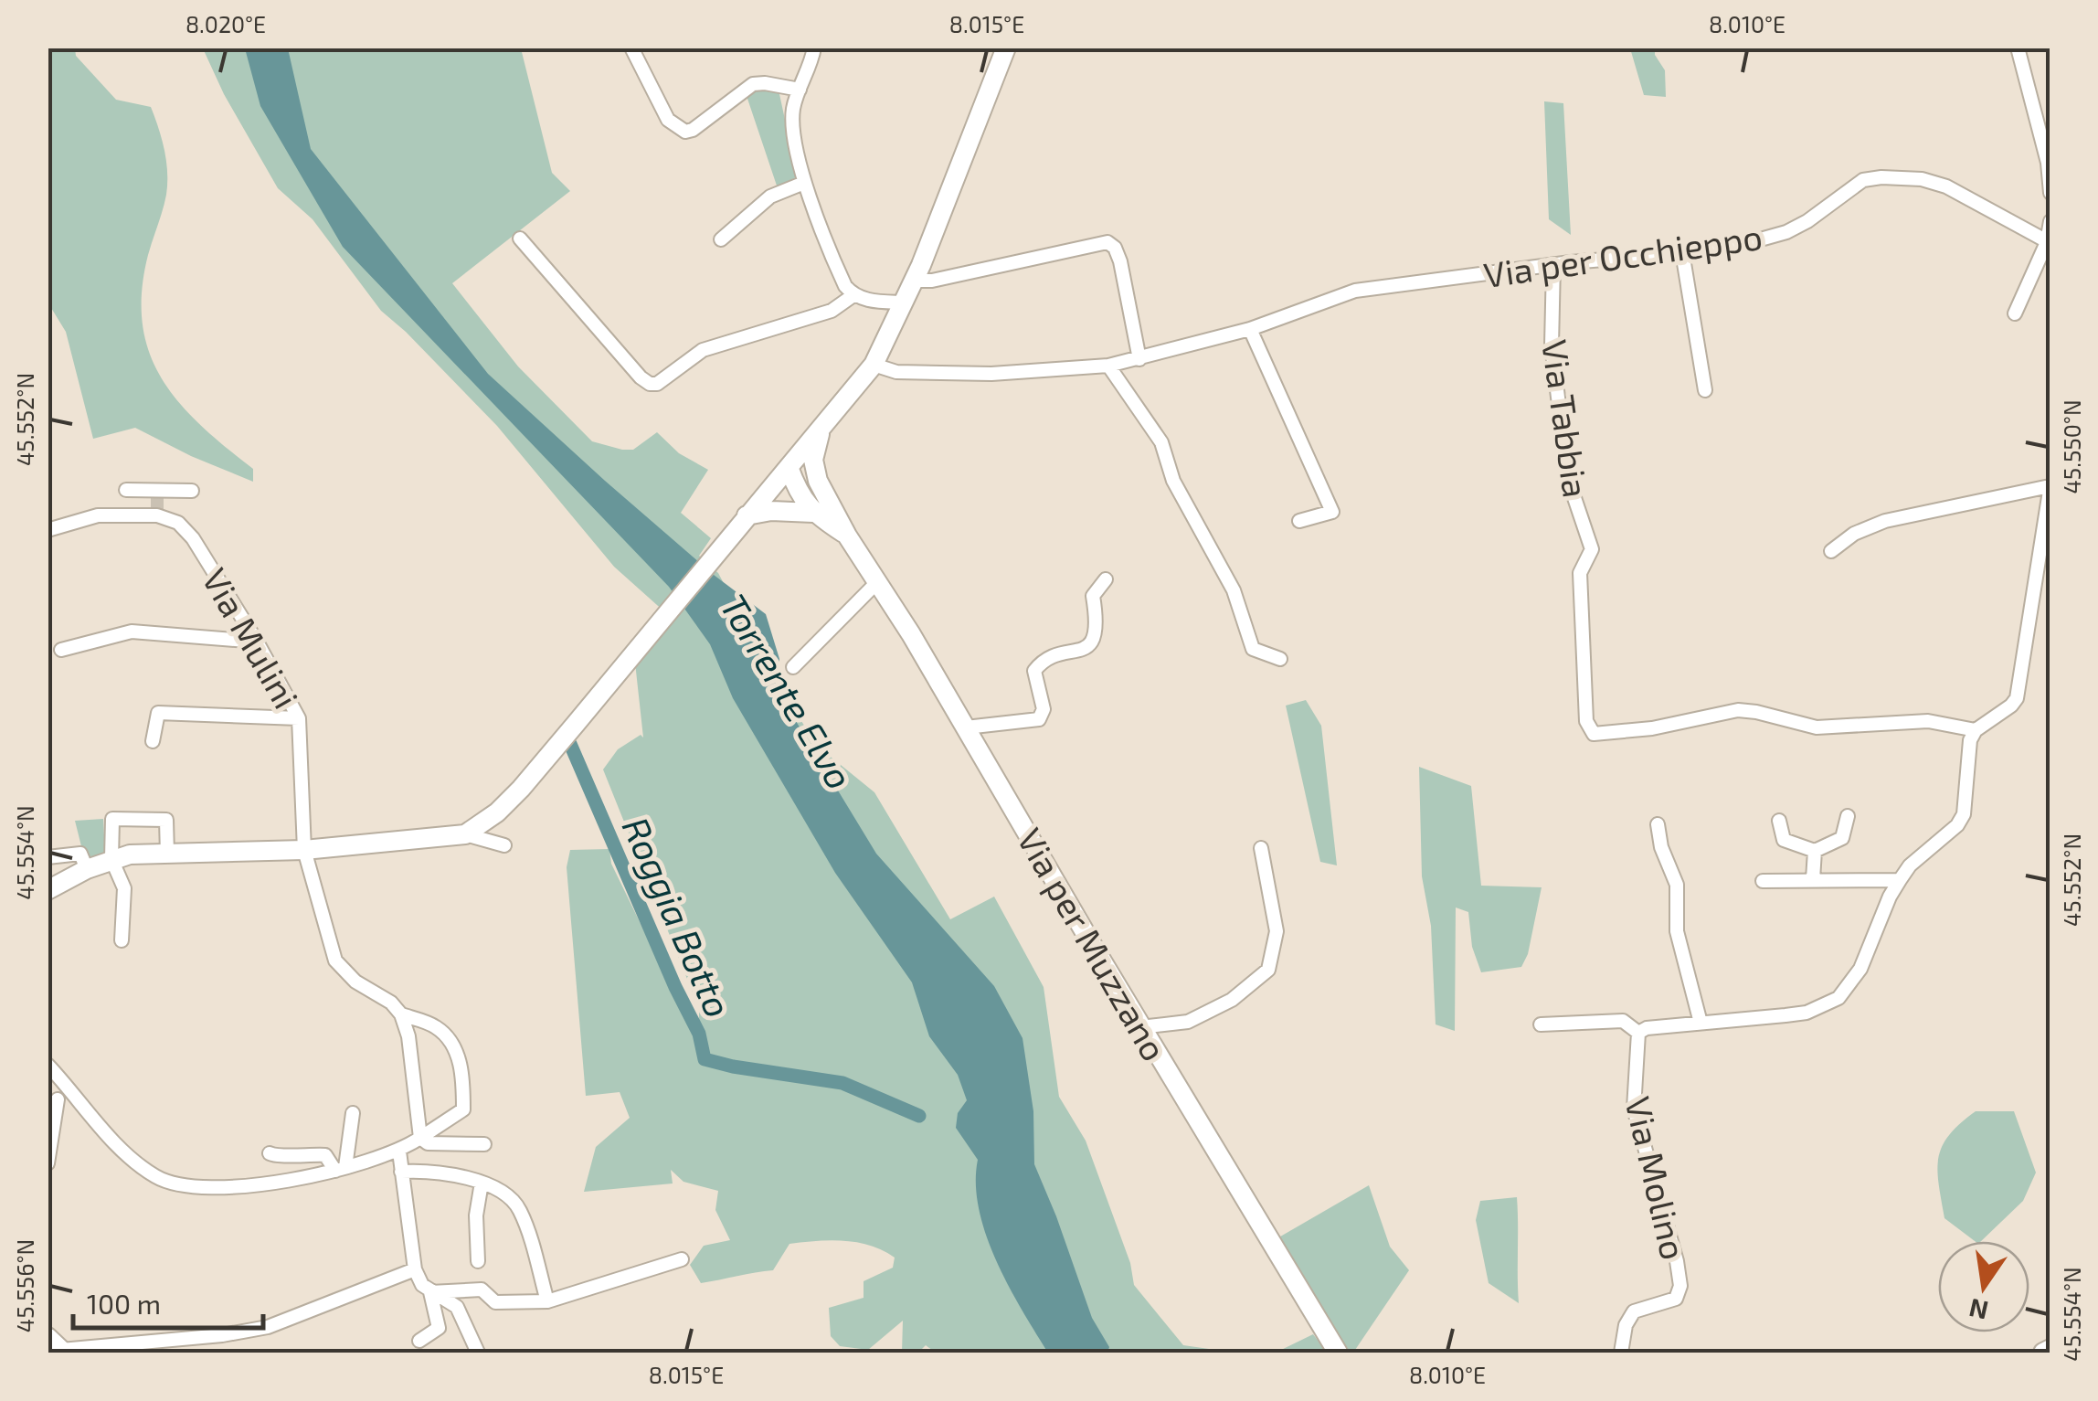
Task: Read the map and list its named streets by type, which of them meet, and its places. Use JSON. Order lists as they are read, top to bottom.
{
  "streets": {
    "main road": ["Via per Muzzano"],
    "street": [
      "Via per Occhieppo",
      "Via Tabbia",
      "Via Mulini",
      "Via Molino"
    ]
  },
  "crossings": [
    ["Via per Occhieppo", "Via Tabbia"]
  ],
  "water": ["Torrente Elvo", "Roggia Botto"],
  "scale_bar": "100 m",
  "north": "bottom",
  "coordinates": [
    "8.020°E",
    "8.015°E",
    "8.010°E",
    "45.552°N",
    "45.550°N",
    "45.554°N",
    "45.556°N"
  ]
}
